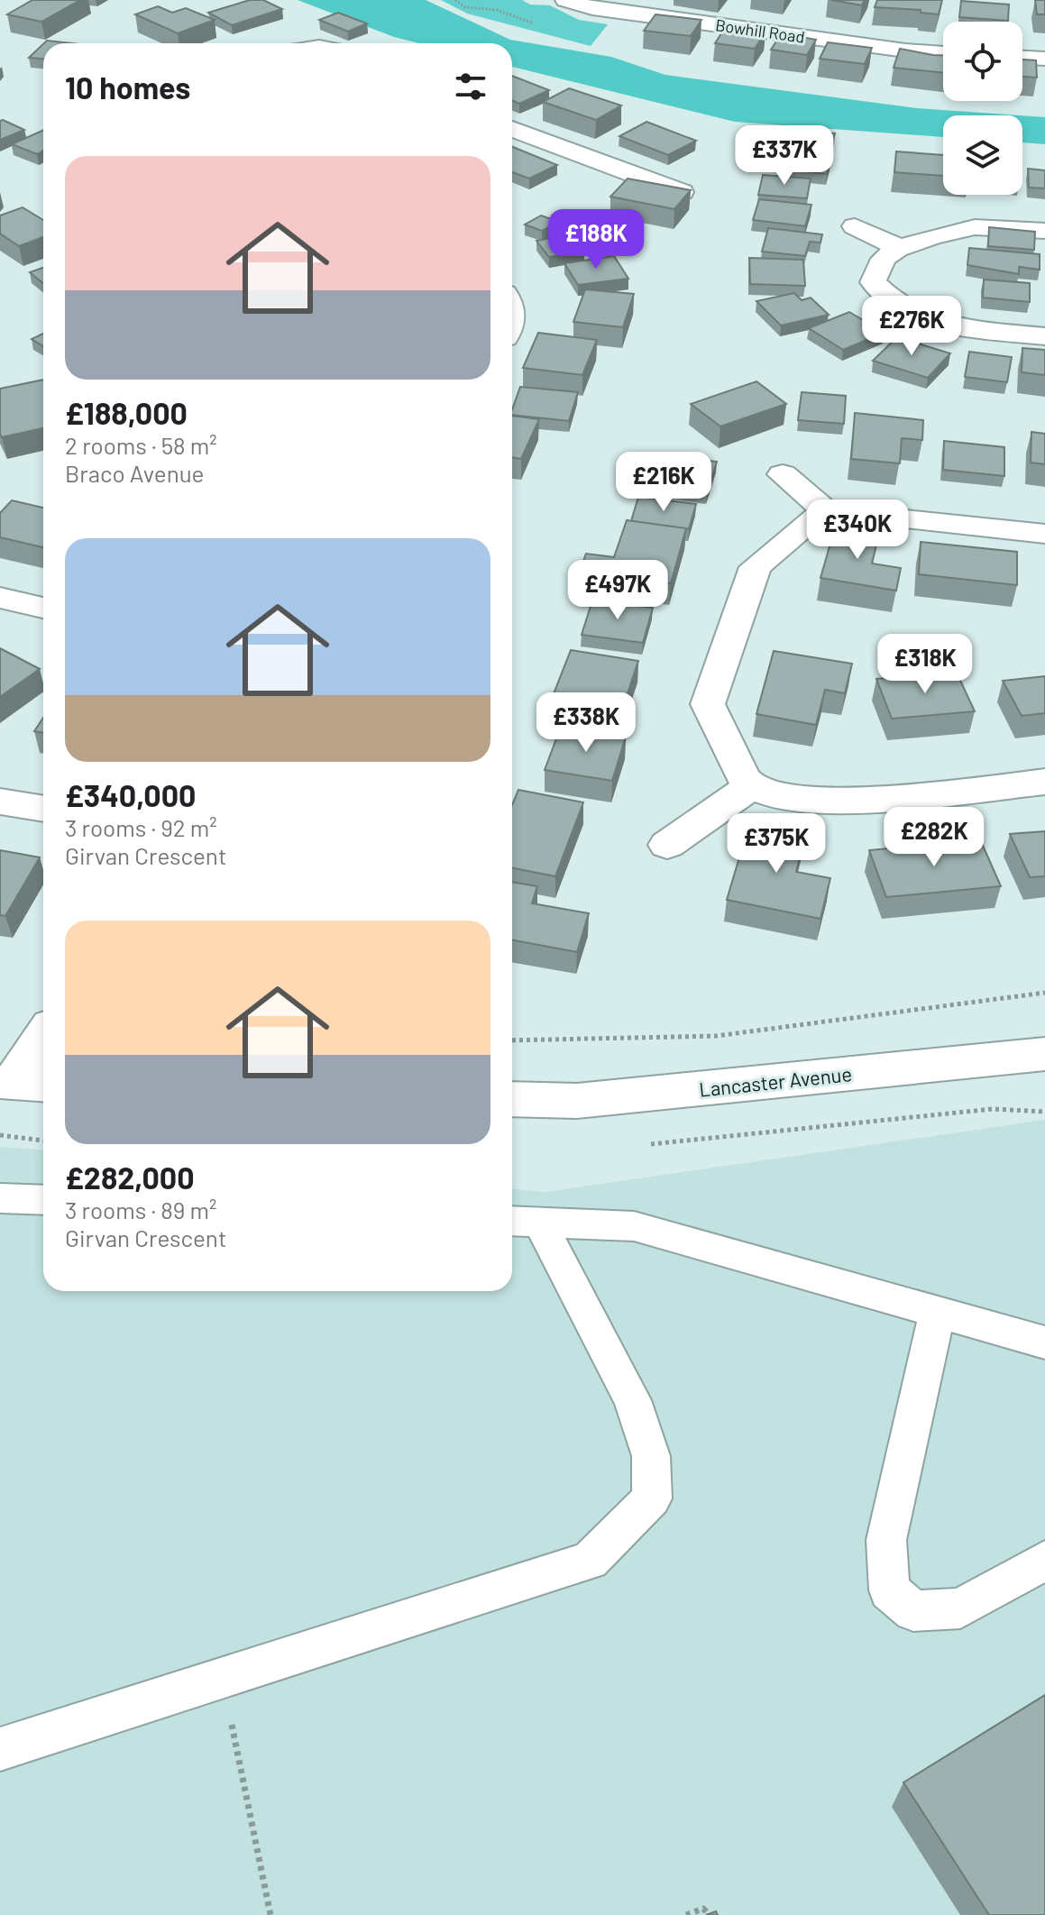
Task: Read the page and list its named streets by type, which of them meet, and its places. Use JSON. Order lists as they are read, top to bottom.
{
  "streets": {
    "street": ["Bowhill Road", "Lancaster Avenue"]
  },
  "page": {
    "heading": "10 homes",
    "price": [
      "£337K",
      "£188K",
      "£276K",
      "£216K",
      "£340K",
      "£497K",
      "£318K",
      "£338K",
      "£282K",
      "£375K"
    ],
    "list": [
      {
        "name": "£188,000",
        "note": "2 rooms · 58 m² · Braco Avenue"
      },
      {
        "name": "£340,000",
        "note": "3 rooms · 92 m² · Girvan Crescent"
      },
      {
        "name": "£282,000",
        "note": "3 rooms · 89 m² · Girvan Crescent"
      }
    ]
  }
}
